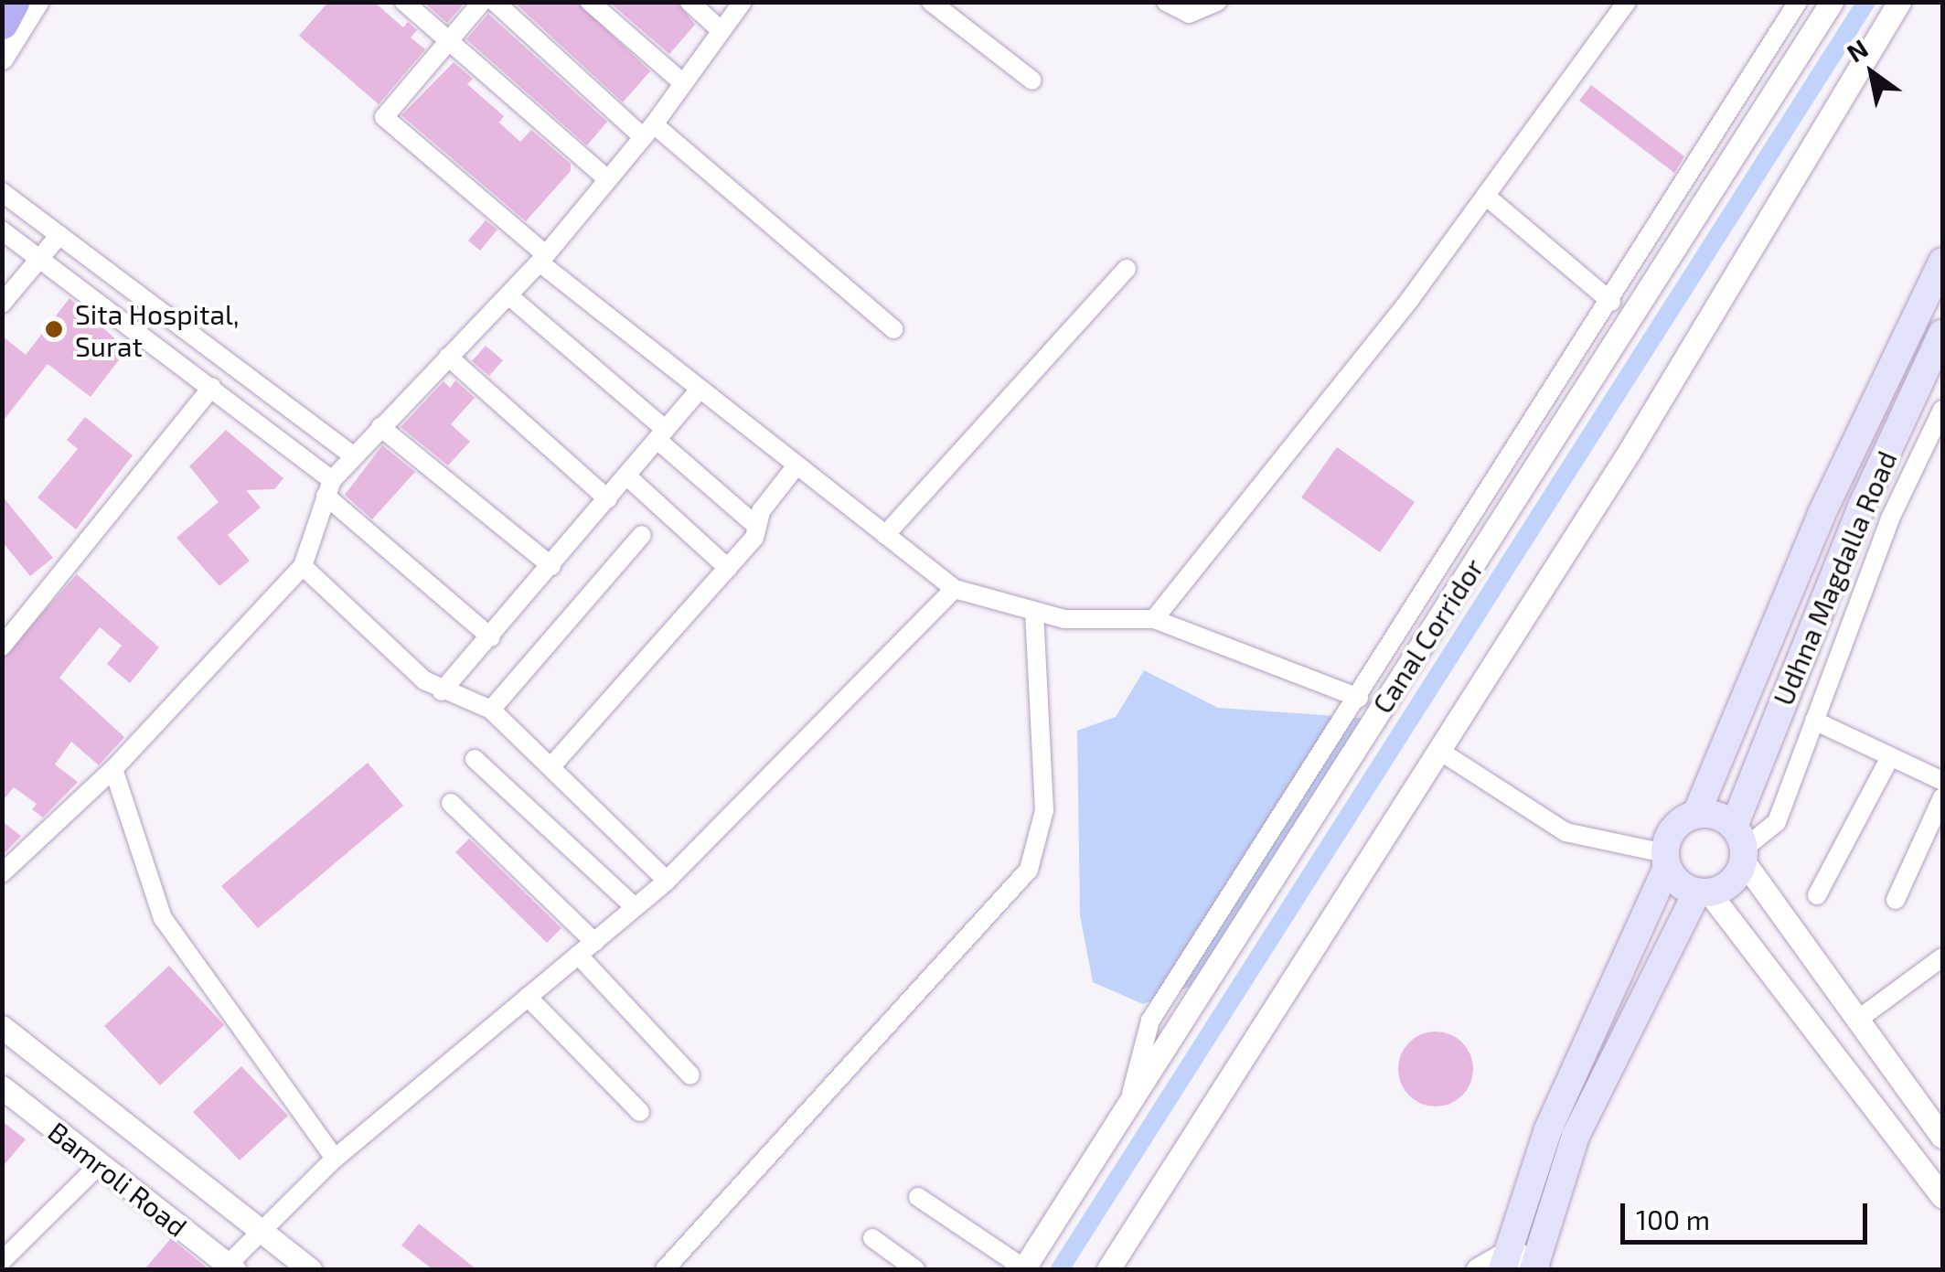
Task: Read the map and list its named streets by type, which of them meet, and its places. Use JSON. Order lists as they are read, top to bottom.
{
  "streets": {
    "main road": ["Udhna Magdalla Road"],
    "street": ["Canal Corridor", "Bamroli Road"]
  },
  "places": ["Sita Hospital, Surat"],
  "scale_bar": "100 m",
  "north": "top left"
}
